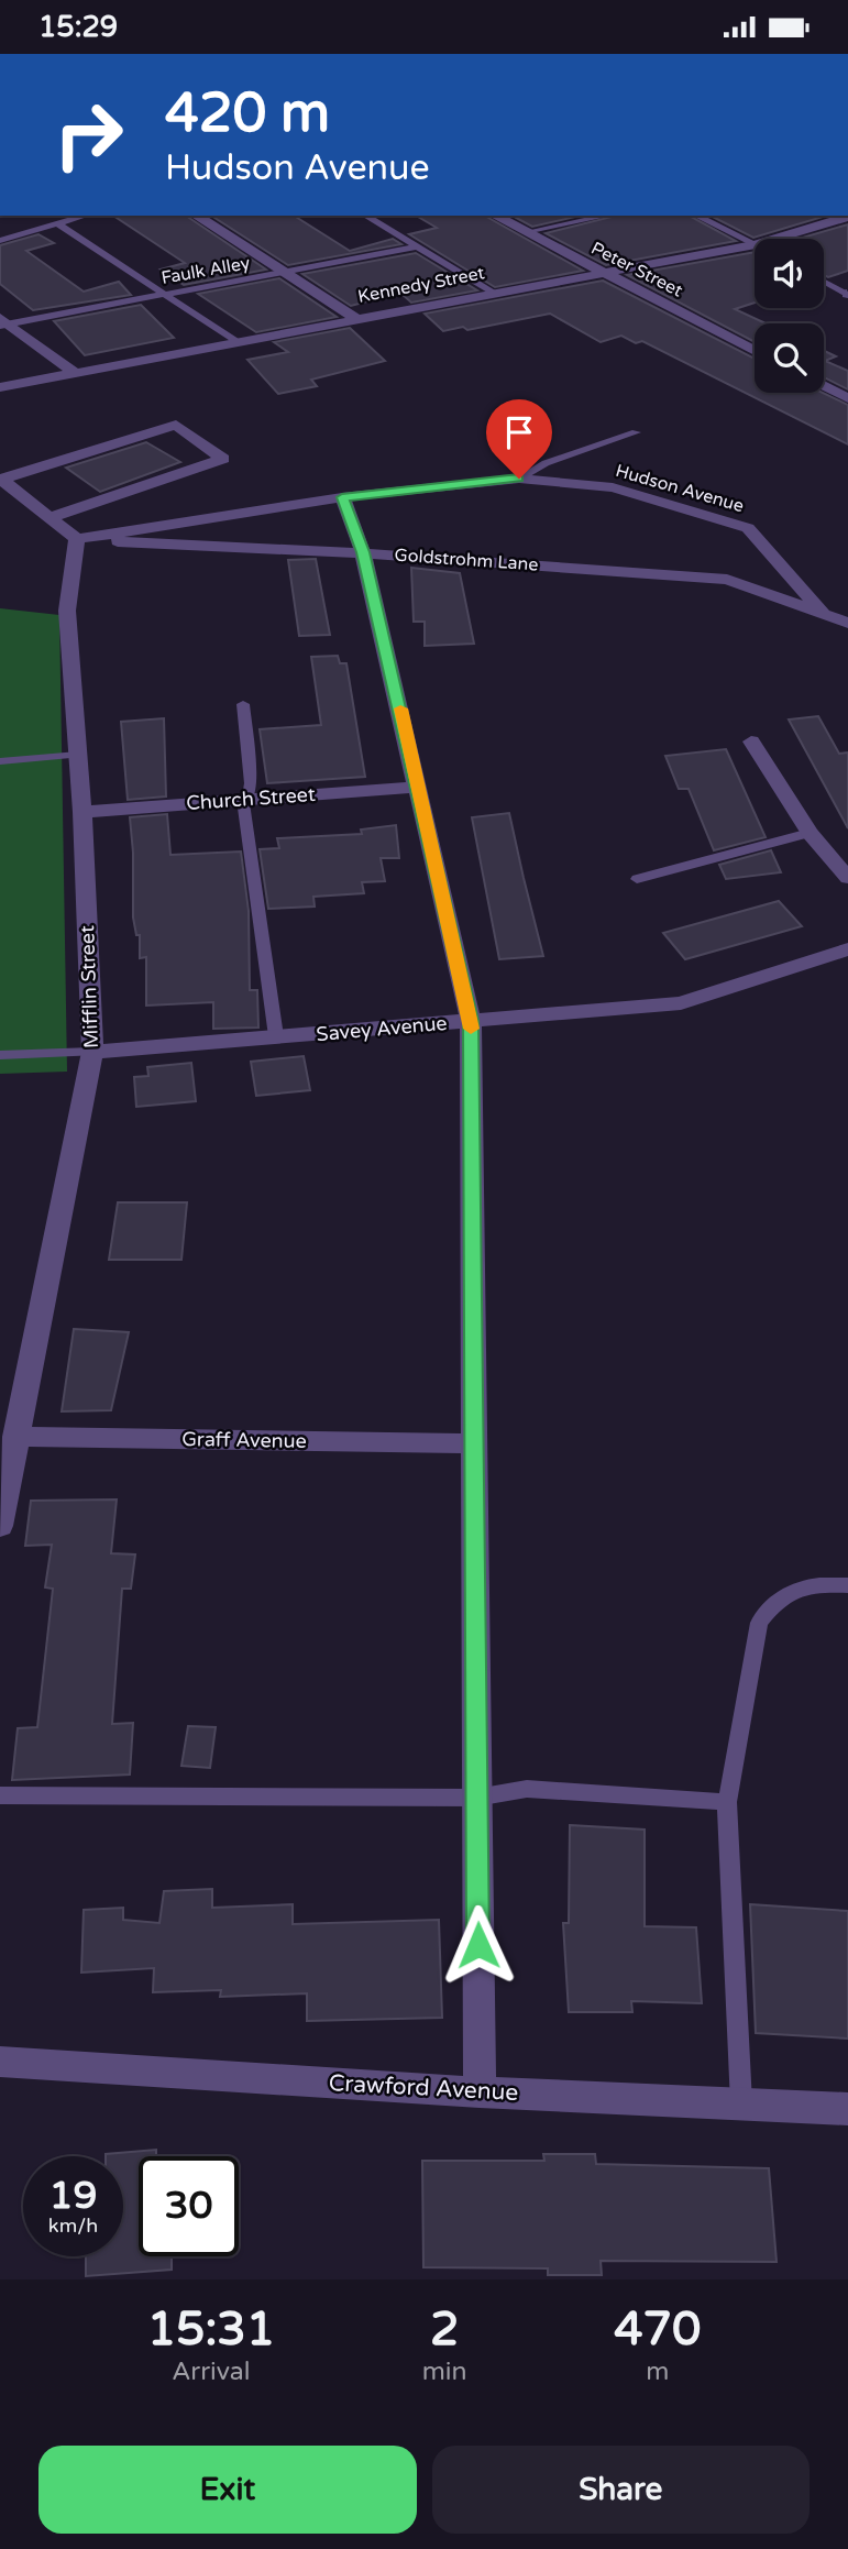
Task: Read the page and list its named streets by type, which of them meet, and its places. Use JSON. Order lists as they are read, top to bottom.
{
  "streets": {
    "street": [
      "Peter Street",
      "Kennedy Street",
      "Hudson Avenue",
      "Goldstrohm Lane",
      "Church Street",
      "Mifflin Street",
      "Savey Avenue",
      "Graff Avenue",
      "Crawford Avenue"
    ],
    "lane": ["Faulk Alley"]
  },
  "crossings": [
    ["Peter Street", "Kennedy Street"],
    ["Hudson Avenue", "Goldstrohm Lane"],
    ["Hudson Avenue", "Mifflin Street"],
    ["Goldstrohm Lane", "Mifflin Street"],
    ["Church Street", "Mifflin Street"],
    ["Mifflin Street", "Savey Avenue"],
    ["Mifflin Street", "Graff Avenue"]
  ],
  "page": {
    "status": "15:29",
    "turn": ["420 m", "Hudson Avenue"],
    "speed": "19 km/h",
    "limit": "30",
    "eta": [
      "15:31",
      "Arrival",
      "2",
      "min",
      "470",
      "m"
    ],
    "buttons": ["Exit", "Share"]
  }
}
